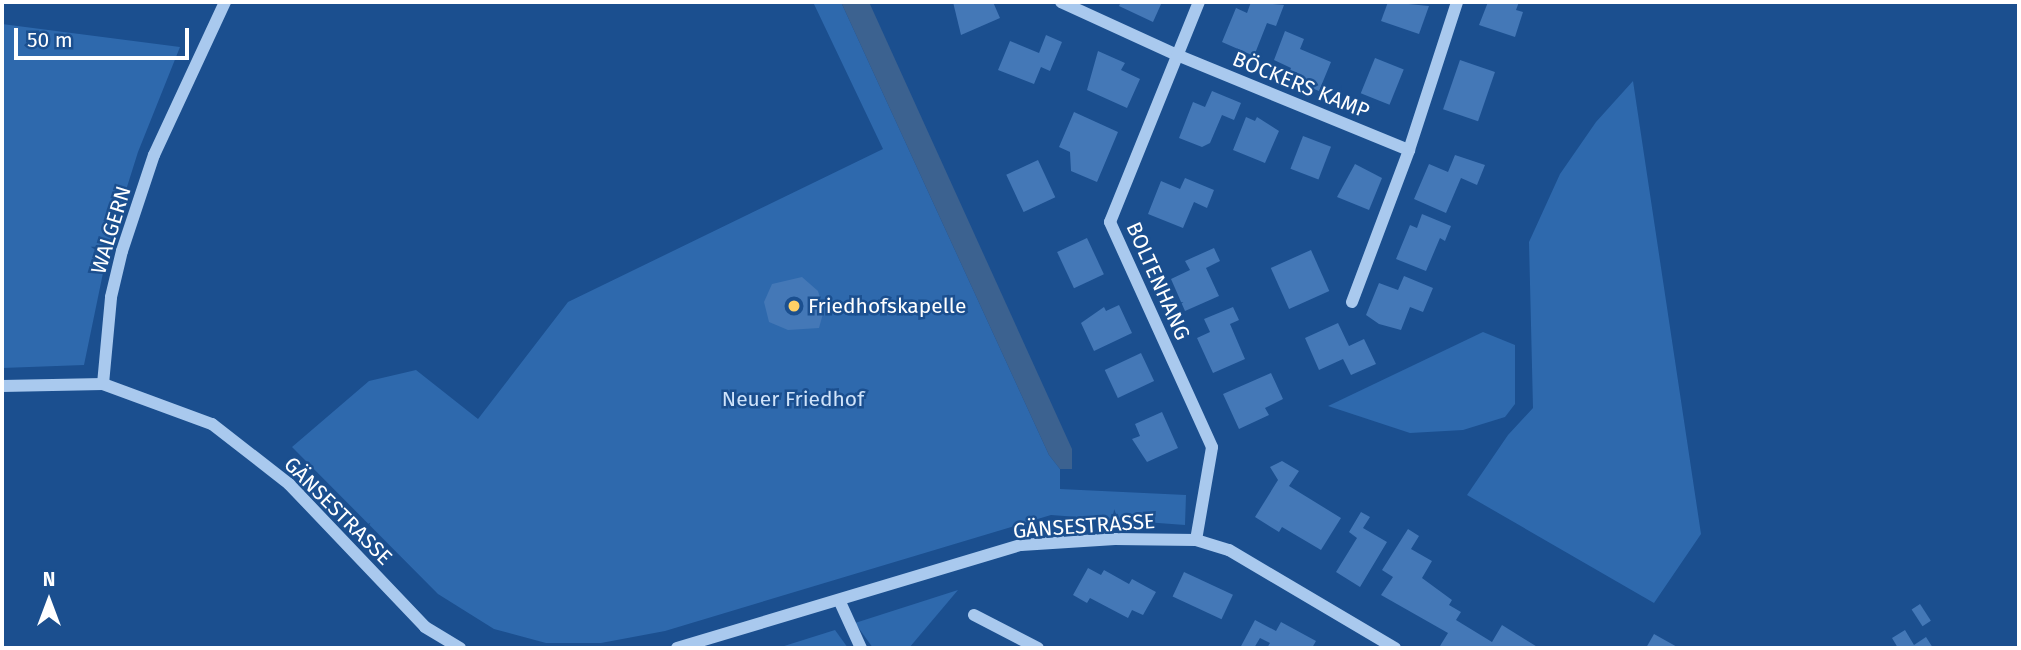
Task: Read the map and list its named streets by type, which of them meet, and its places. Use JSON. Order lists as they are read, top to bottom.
{
  "streets": {
    "street": [
      "BÖCKERS KAMP",
      "WALGERN",
      "BOLTENHANG",
      "GÄNSESTRASSE"
    ]
  },
  "crossings": [
    ["BÖCKERS KAMP", "BOLTENHANG"],
    ["WALGERN", "GÄNSESTRASSE"],
    ["BOLTENHANG", "GÄNSESTRASSE"]
  ],
  "parks": ["Neuer Friedhof"],
  "places": ["Friedhofskapelle"],
  "scale_bar": "50 m",
  "north": "top"
}
